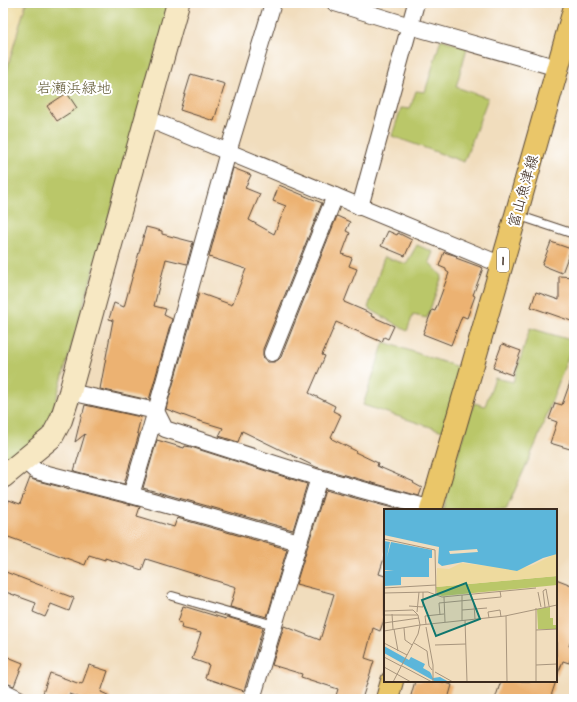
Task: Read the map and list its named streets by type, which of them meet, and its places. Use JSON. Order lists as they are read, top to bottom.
{
  "streets": {
    "main road": ["富山魚津線", "1"]
  },
  "parks": ["岩瀬浜緑地"]
}
